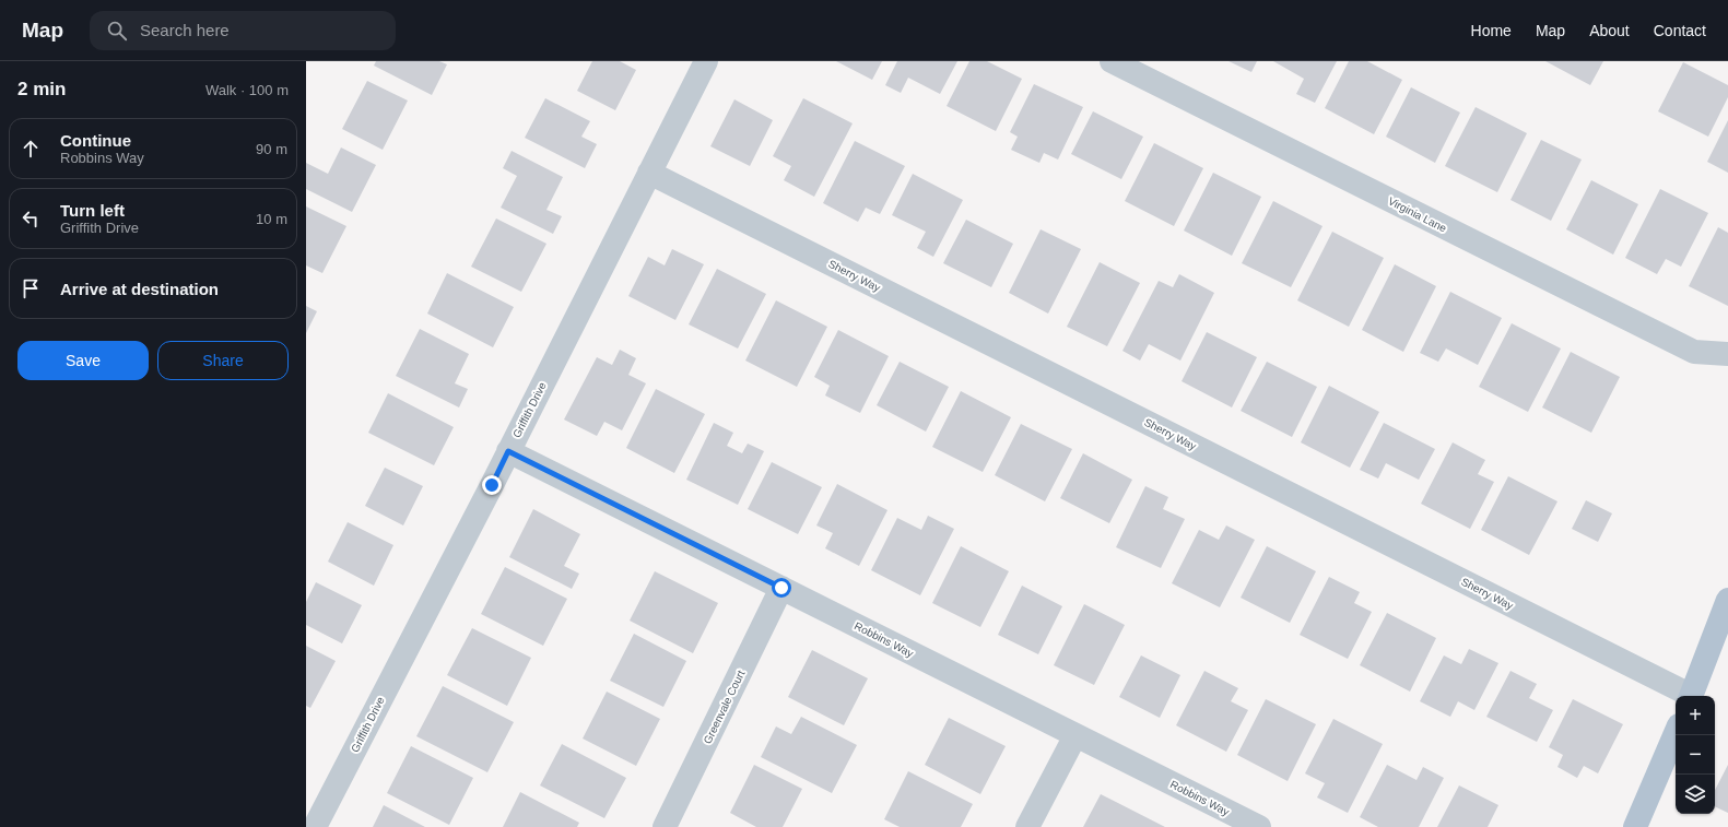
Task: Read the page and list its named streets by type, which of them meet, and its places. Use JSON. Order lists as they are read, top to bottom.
{
  "streets": {
    "street": [
      "Virginia Lane",
      "Sherry Way",
      "Griffith Drive",
      "Robbins Way",
      "Greenvale Court"
    ]
  },
  "crossings": [
    ["Sherry Way", "Griffith Drive"],
    ["Griffith Drive", "Robbins Way"],
    ["Robbins Way", "Greenvale Court"]
  ],
  "page": {
    "header": "Map",
    "search": "Search here",
    "nav": [
      "Home",
      "Map",
      "About",
      "Contact"
    ],
    "heading": ["2 min", "Walk · 100 m"],
    "list": [
      ["Continue", "Robbins Way", "90 m"],
      ["Turn left", "Griffith Drive", "10 m"],
      "Arrive at destination"
    ],
    "buttons": ["Save", "Share"],
    "map_buttons": ["+", "−"]
  }
}
